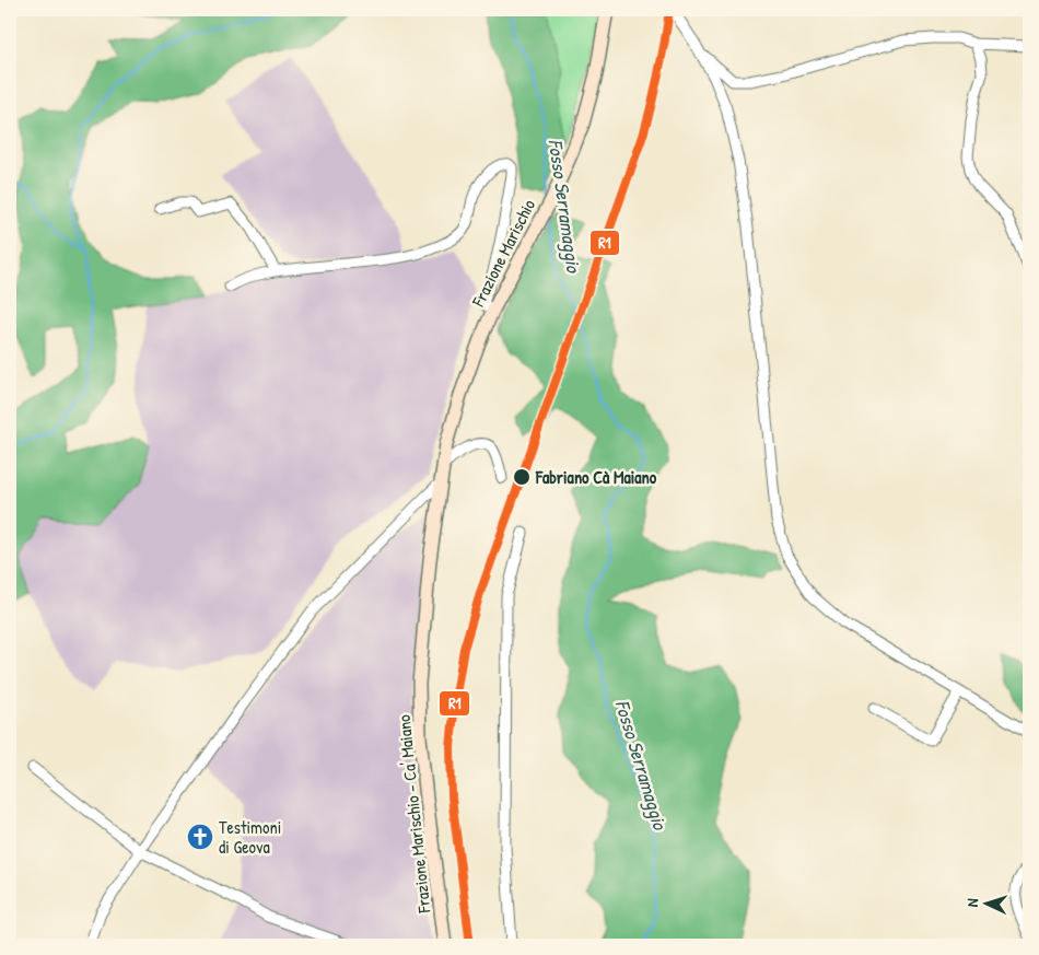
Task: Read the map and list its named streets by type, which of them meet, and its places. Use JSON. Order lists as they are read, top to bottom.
{
  "streets": {
    "main road": ["Frazione Marischio", "Frazione Marischio - Ca' Maiano"]
  },
  "crossings": [
    ["Frazione Marischio", "Frazione Marischio - Ca' Maiano"]
  ],
  "water": ["Fosso Serramaggio"],
  "places": {
    "other": ["Fabriano Cà Maiano"],
    "church": ["Testimoni di Geova"]
  },
  "lines": ["transit line R1"],
  "north": "left"
}
